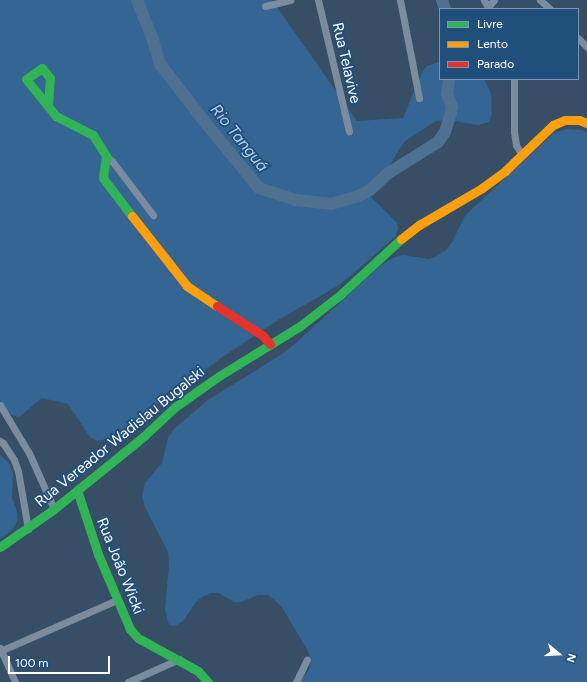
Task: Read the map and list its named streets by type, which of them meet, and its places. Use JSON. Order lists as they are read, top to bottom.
{
  "streets": {
    "main road": ["Rua Vereador Wadislau Bugalski", "Rua João Wicki"],
    "street": ["Rua Telavive"]
  },
  "crossings": [
    ["Rua Vereador Wadislau Bugalski", "Rua João Wicki"]
  ],
  "water": ["Rio Tanguá"],
  "legend": ["Livre", "Lento", "Parado"],
  "scale_bar": "100 m",
  "north": "right"
}
